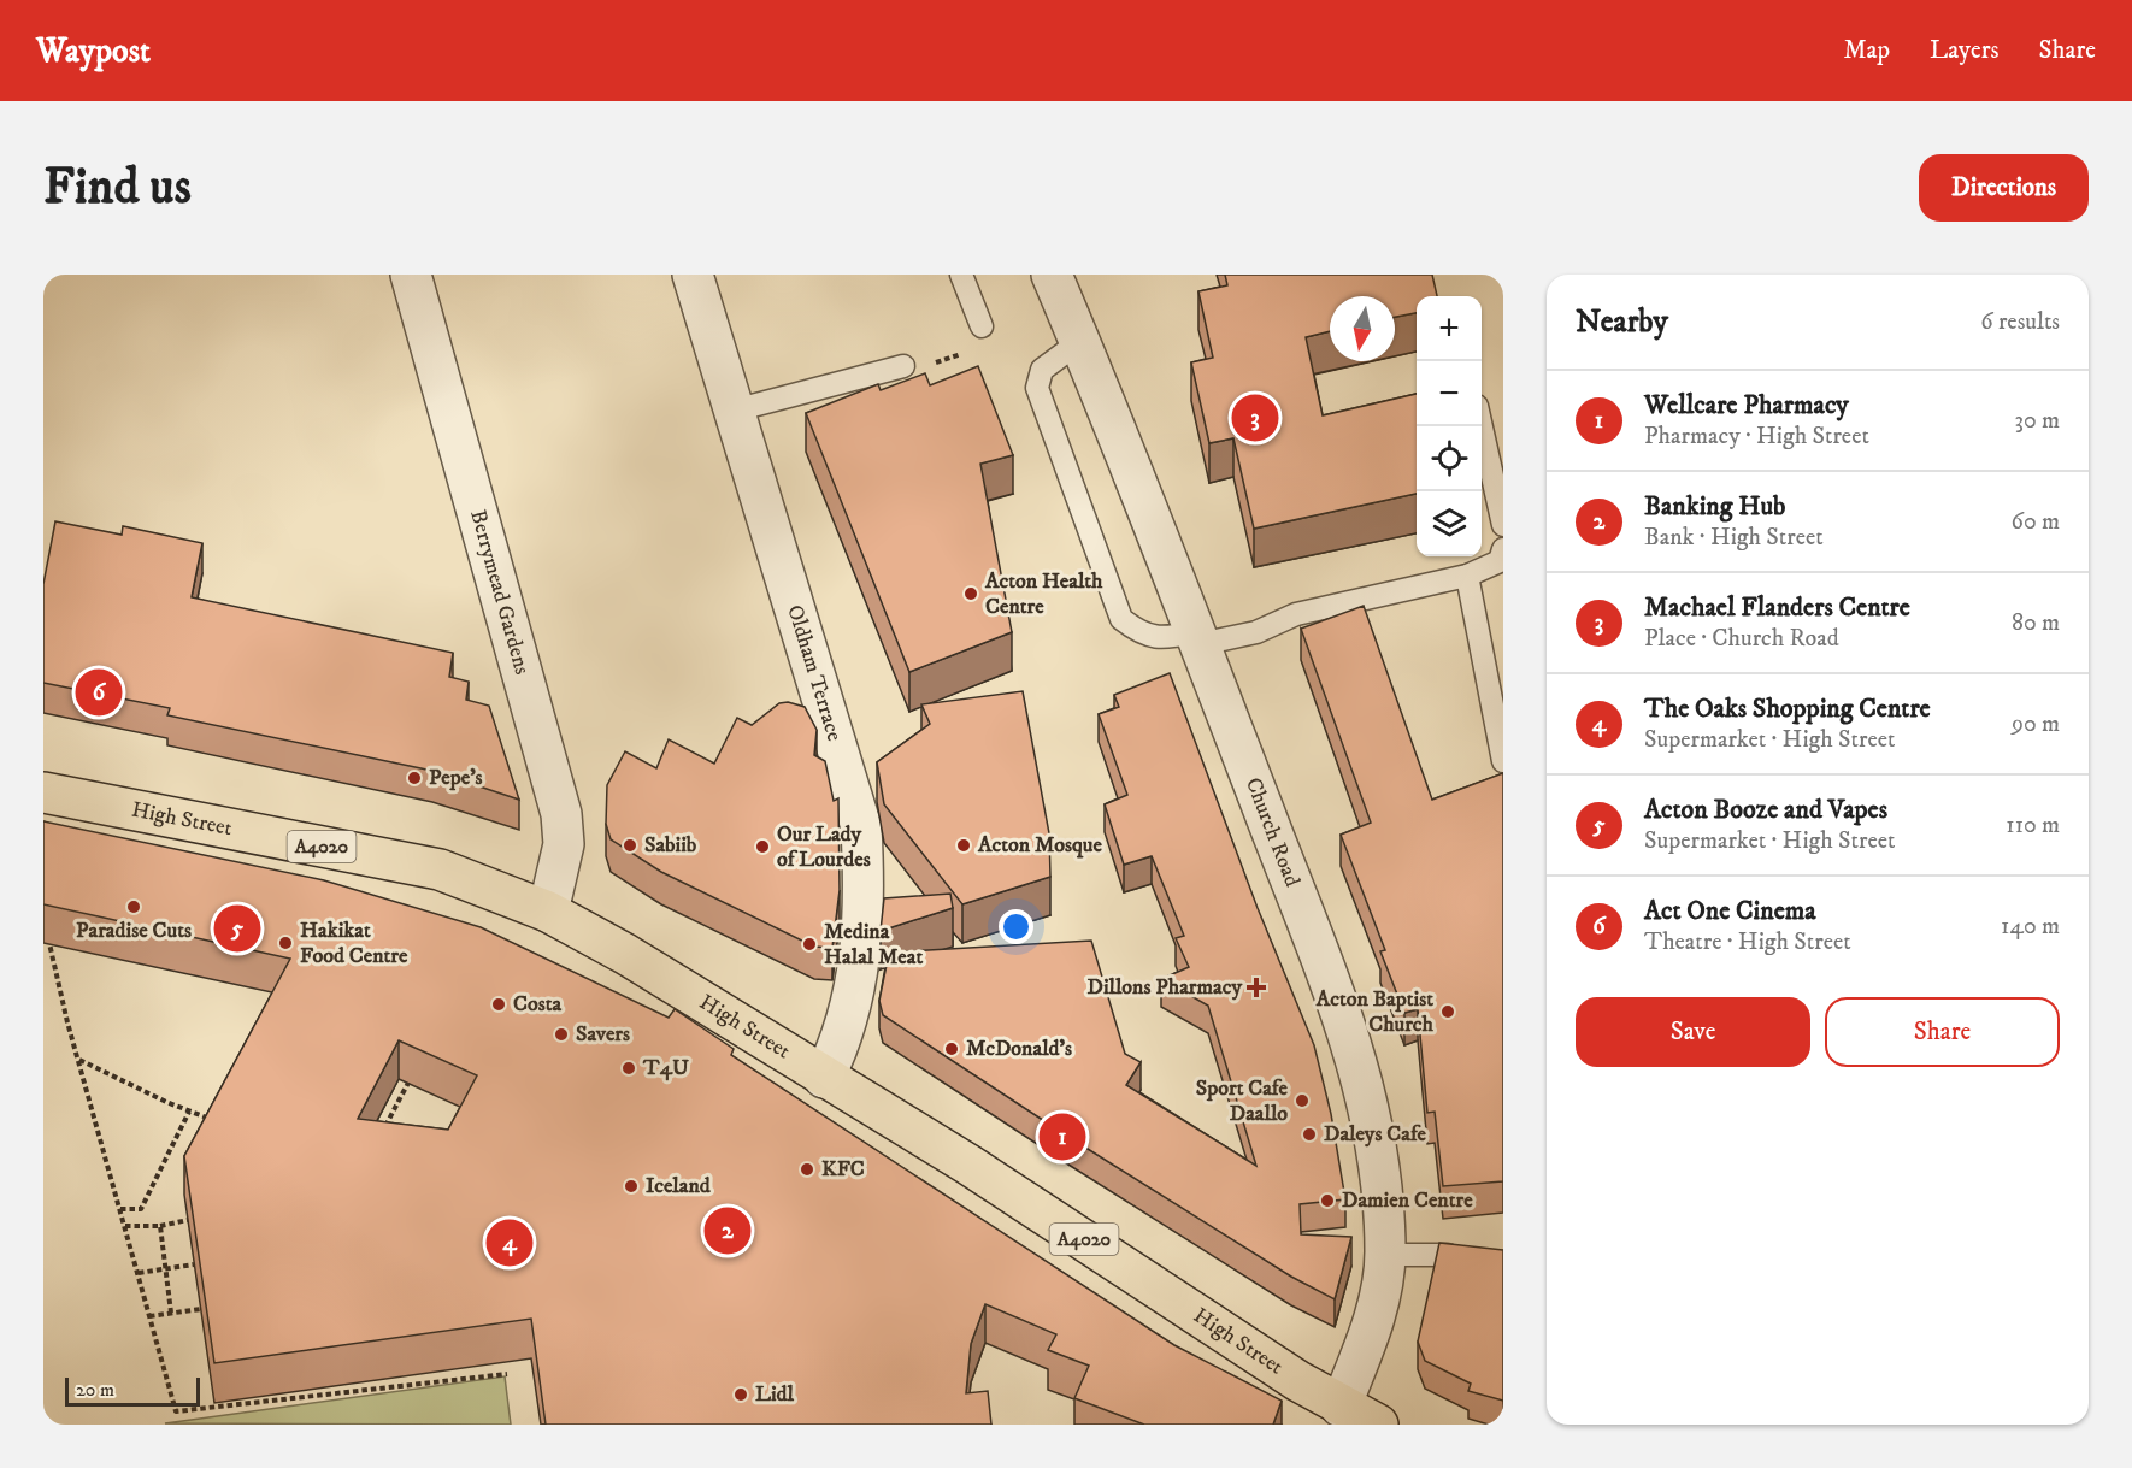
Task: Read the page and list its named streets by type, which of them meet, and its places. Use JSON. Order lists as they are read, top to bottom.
{
  "streets": {
    "main road": ["High Street", "A4020"],
    "street": ["Berrymead Gardens", "Oldham Terrace", "Church Road"]
  },
  "crossings": [
    ["Berrymead Gardens", "High Street"],
    ["Oldham Terrace", "High Street"],
    ["High Street", "Church Road"]
  ],
  "places": {
    "other": [
      "Acton Health Centre",
      "Pepe's",
      "Sabiib",
      "Acton Mosque",
      "Our Lady of Lourdes",
      "Paradise Cuts",
      "Hakikat Food Centre",
      "Medina Halal Meat",
      "Costa",
      "Acton Baptist Church",
      "Savers",
      "McDonald's",
      "T4U",
      "Sport Cafe Daallo",
      "Daleys Cafe",
      "KFC",
      "Iceland",
      "Damien Centre",
      "Lidl"
    ],
    "health": ["Dillons Pharmacy"]
  },
  "scale_bar": "20 m",
  "north": "bottom",
  "page": {
    "header": "Waypost",
    "nav": ["Map", "Layers", "Share"],
    "buttons": [
      "Directions",
      ["Save", "Share"]
    ],
    "title": "Find us",
    "heading": ["Nearby", "6 results"],
    "map_buttons": ["+", "−"],
    "list": [
      {
        "mark": "1",
        "name": "Wellcare Pharmacy",
        "note": "Pharmacy · High Street",
        "value": "30 m"
      },
      {
        "mark": "2",
        "name": "Banking Hub",
        "note": "Bank · High Street",
        "value": "60 m"
      },
      {
        "mark": "3",
        "name": "Machael Flanders Centre",
        "note": "Place · Church Road",
        "value": "80 m"
      },
      {
        "mark": "4",
        "name": "The Oaks Shopping Centre",
        "note": "Supermarket · High Street",
        "value": "90 m"
      },
      {
        "mark": "5",
        "name": "Acton Booze and Vapes",
        "note": "Supermarket · High Street",
        "value": "110 m"
      },
      {
        "mark": "6",
        "name": "Act One Cinema",
        "note": "Theatre · High Street",
        "value": "140 m"
      }
    ],
    "pins": [
      "3",
      "6",
      "5",
      "1",
      "2",
      "4"
    ],
    "scale": "20 m"
  }
}
